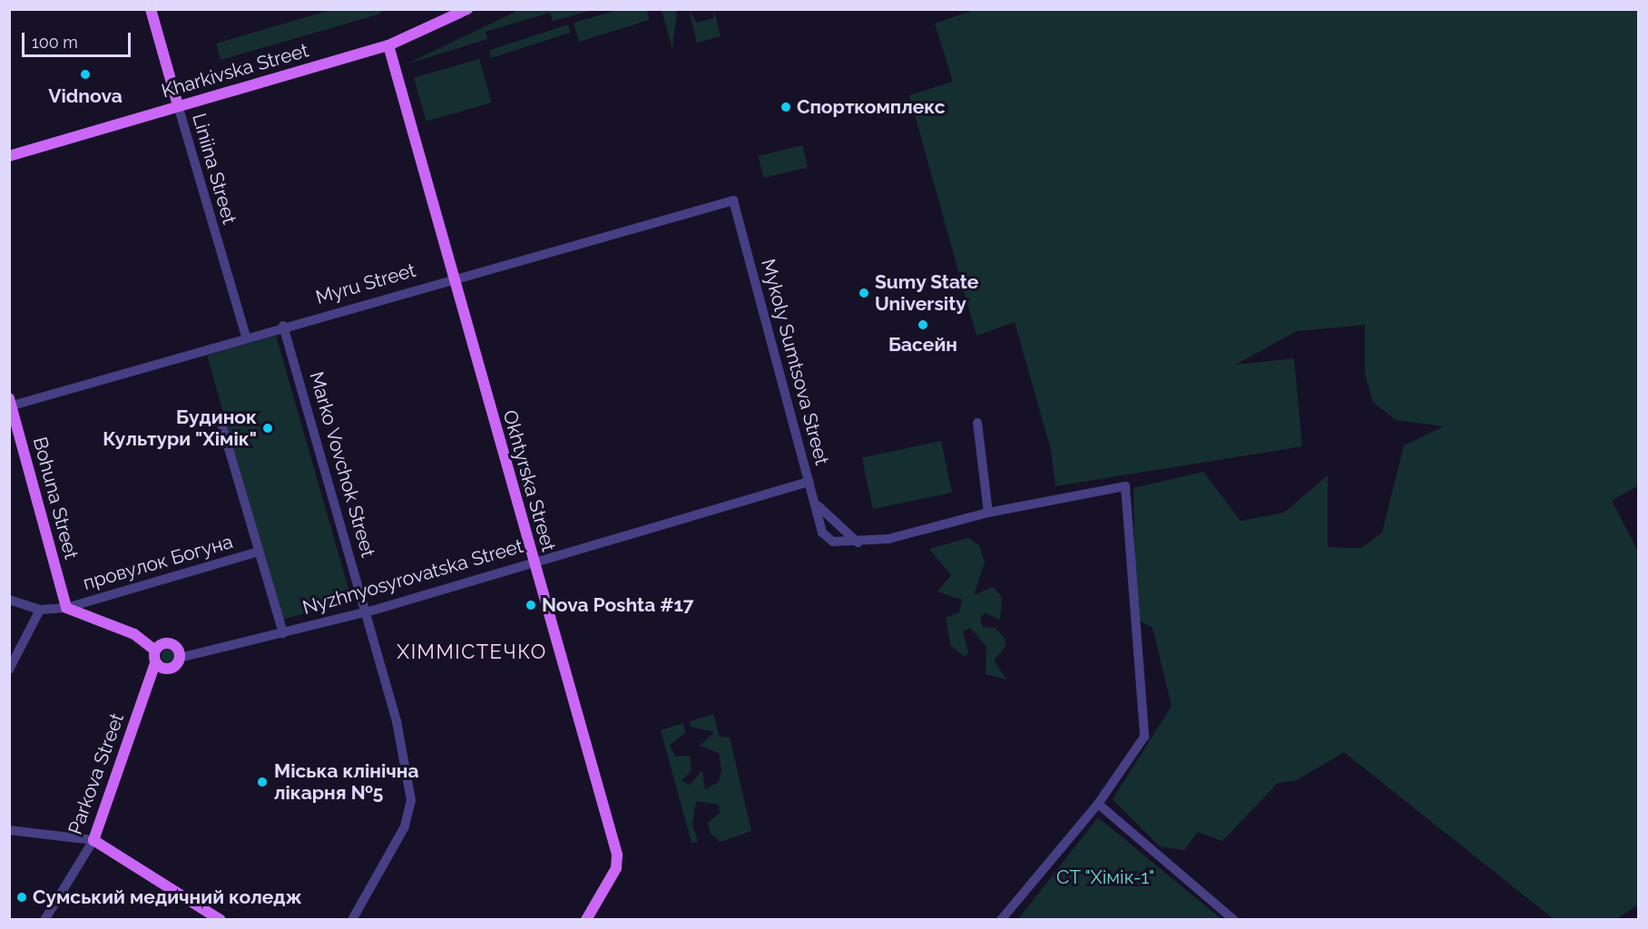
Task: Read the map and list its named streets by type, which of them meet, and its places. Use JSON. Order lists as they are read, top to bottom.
{
  "streets": {
    "main road": [
      "Kharkivska Street",
      "Liniina Street",
      "Okhtyrska Street",
      "Bohuna Street",
      "Nyzhnyosyrovatska Street",
      "Parkova Street"
    ],
    "street": [
      "Myru Street",
      "Mykoly Sumtsova Street",
      "Marko Vovchok Street",
      "провулок Богуна"
    ]
  },
  "crossings": [
    ["Kharkivska Street", "Liniina Street"],
    ["Kharkivska Street", "Okhtyrska Street"],
    ["Liniina Street", "Myru Street"],
    ["Myru Street", "Mykoly Sumtsova Street"],
    ["Myru Street", "Marko Vovchok Street"],
    ["Myru Street", "Okhtyrska Street"],
    ["Myru Street", "Bohuna Street"],
    ["Mykoly Sumtsova Street", "Nyzhnyosyrovatska Street"],
    ["Marko Vovchok Street", "Nyzhnyosyrovatska Street"],
    ["Okhtyrska Street", "Nyzhnyosyrovatska Street"],
    ["Bohuna Street", "провулок Богуна"],
    ["Nyzhnyosyrovatska Street", "Parkova Street"]
  ],
  "districts": ["ХІММІСТЕЧКО"],
  "parks": ["СТ \"Хімік-1\""],
  "places": [
    "Vidnova",
    "Спорткомплекс",
    "Sumy State University",
    "Басейн",
    "Будинок Культури \"Хімік\"",
    "Nova Poshta #17",
    "Міська клінічна лікарня №5",
    "Сумський медичний коледж"
  ],
  "scale_bar": "100 m"
}
